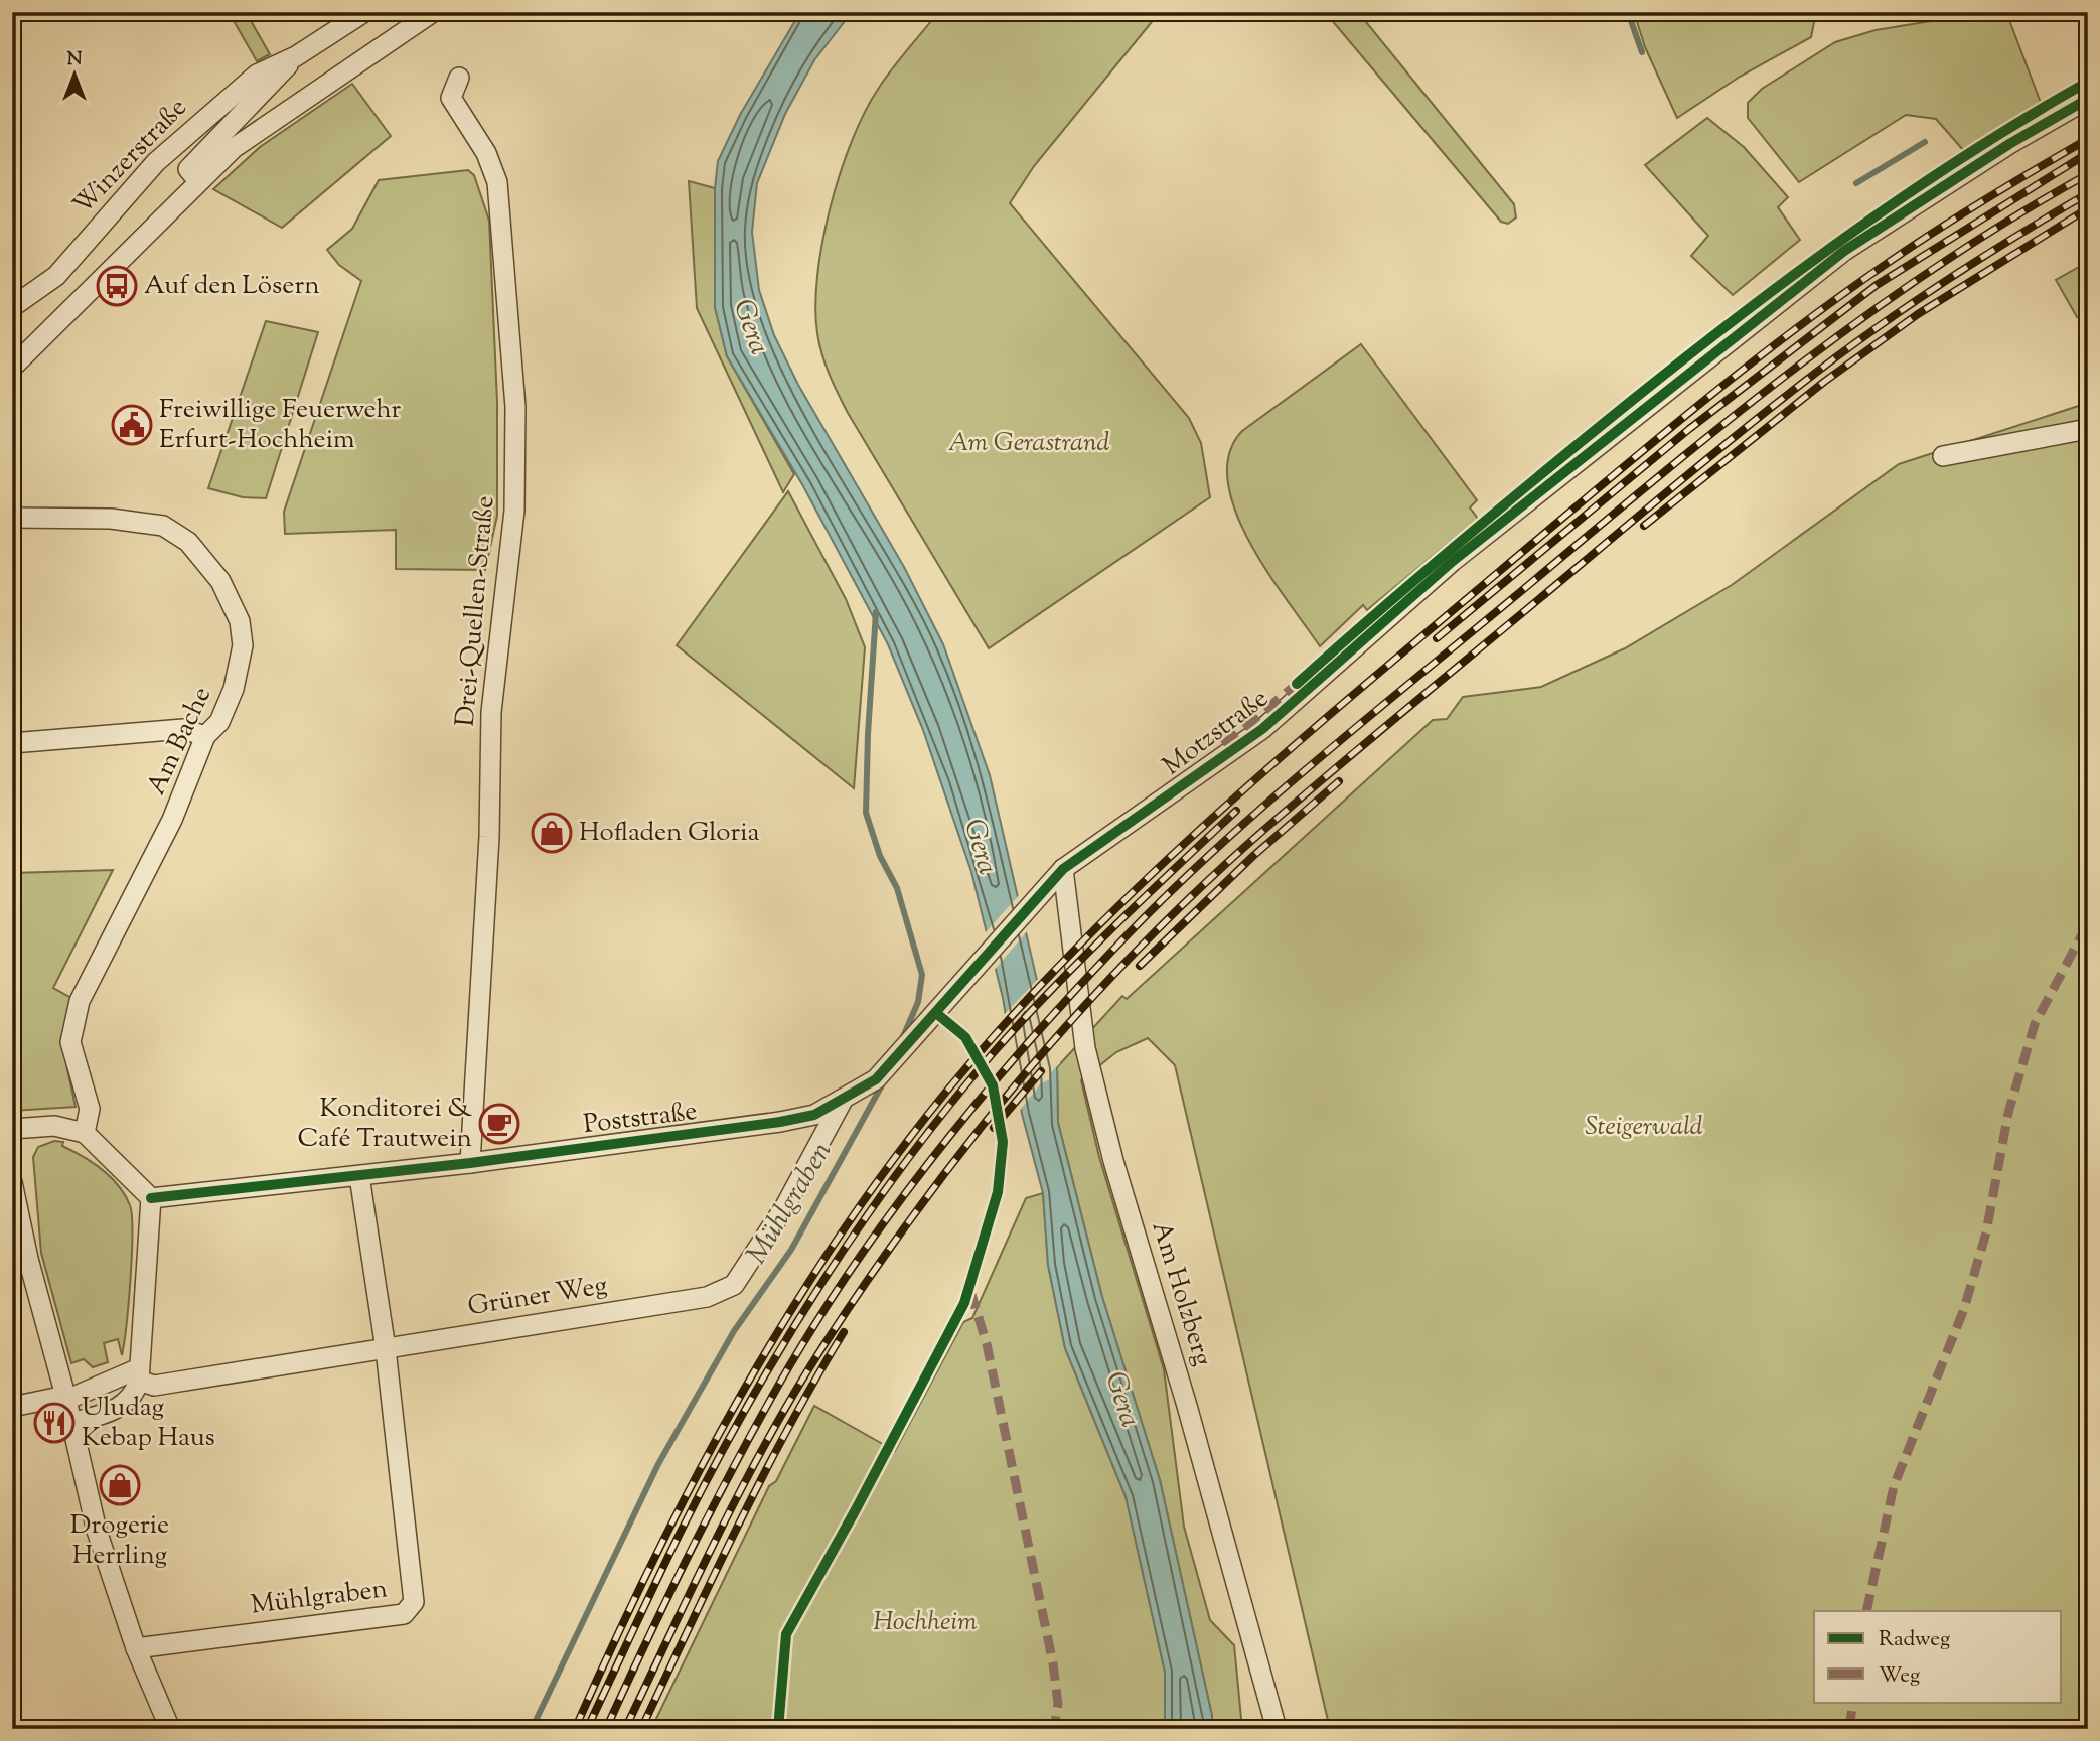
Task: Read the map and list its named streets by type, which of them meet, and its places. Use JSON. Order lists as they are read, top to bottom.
{
  "streets": {
    "street": [
      "Winzerstraße",
      "Drei-Quellen-Straße",
      "Motzstraße",
      "Am Bache",
      "Poststraße",
      "Am Holzberg",
      "Grüner Weg",
      "Mühlgraben"
    ]
  },
  "crossings": [
    ["Drei-Quellen-Straße", "Poststraße"],
    ["Motzstraße", "Poststraße"],
    ["Motzstraße", "Am Holzberg"],
    ["Poststraße", "Grüner Weg"],
    ["Poststraße", "Mühlgraben"],
    ["Grüner Weg", "Mühlgraben"]
  ],
  "water": ["Gera", "Mühlgraben"],
  "parks": ["Am Gerastrand", "Steigerwald", "Hochheim"],
  "places": {
    "bus stop": ["Auf den Lösern"],
    "public building": ["Freiwillige Feuerwehr Erfurt-Hochheim"],
    "shop": ["Hofladen Gloria", "Drogerie Herrling"],
    "cafe": ["Konditorei & Café Trautwein"],
    "restaurant": ["Uludag Kebap Haus"]
  },
  "legend": ["Radweg", "Weg"],
  "north": "top"
}
